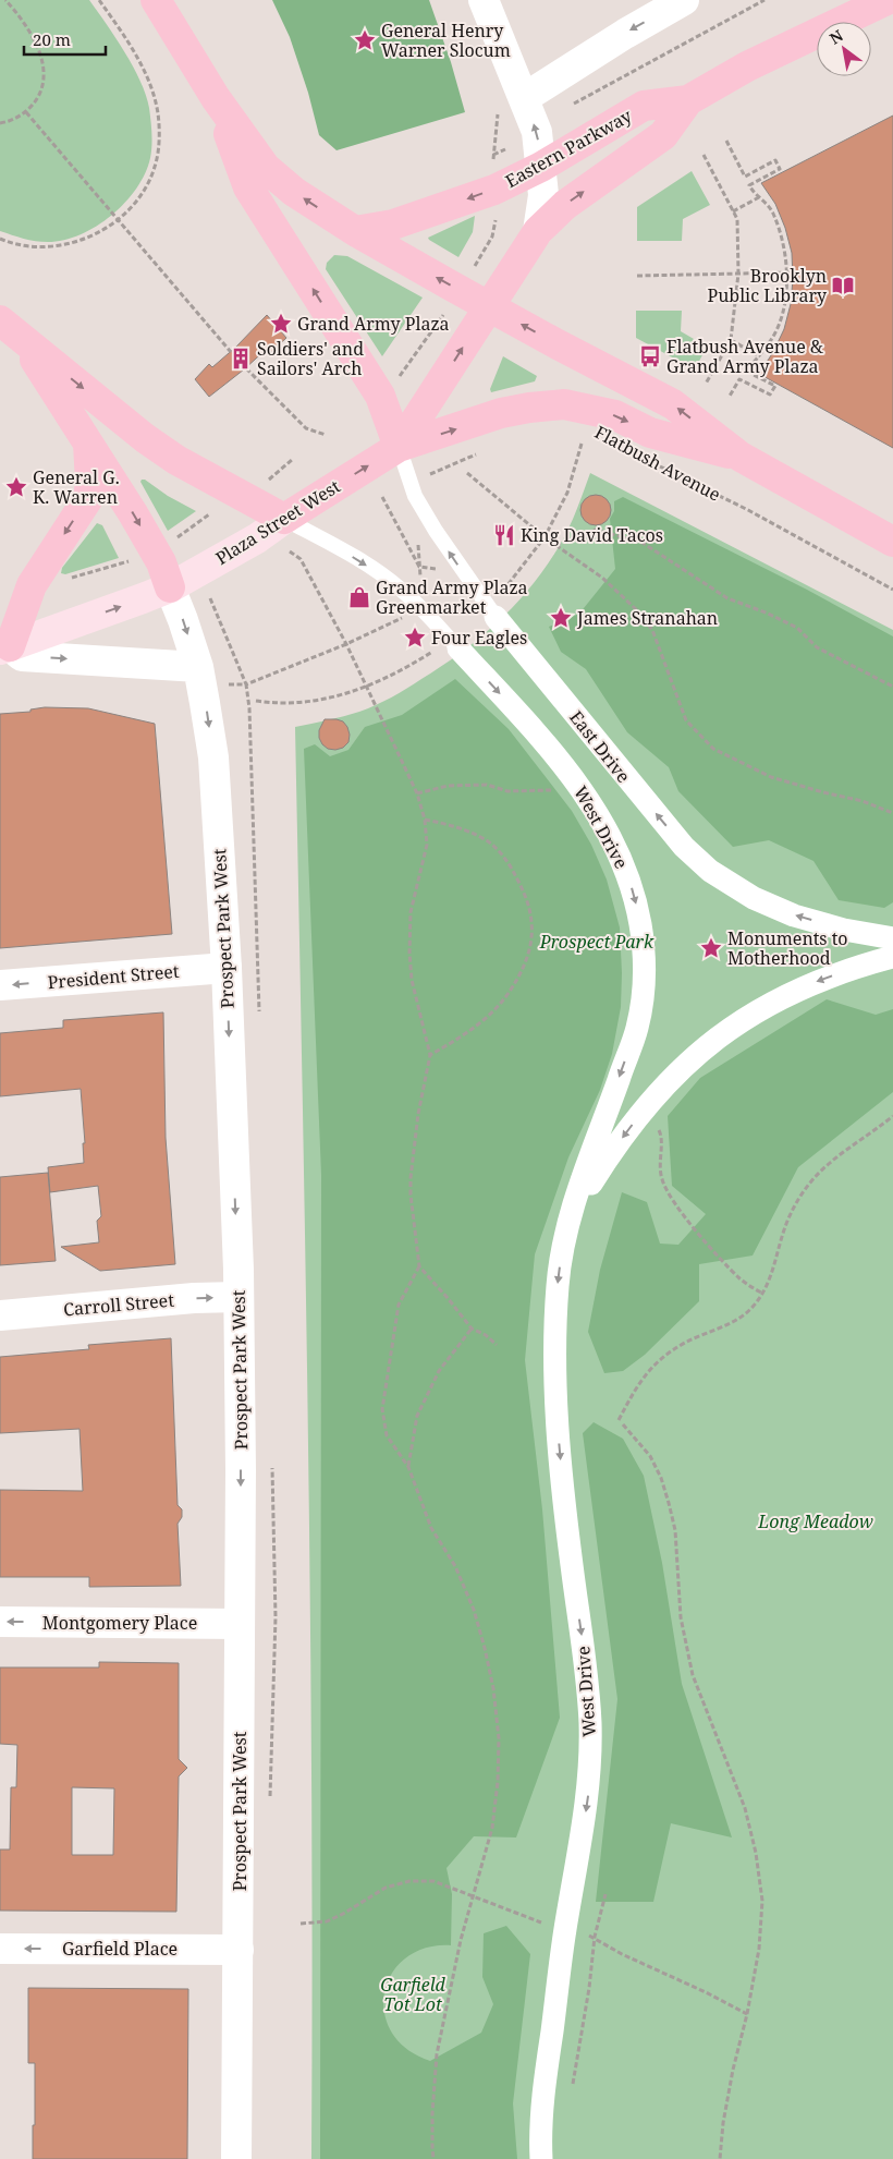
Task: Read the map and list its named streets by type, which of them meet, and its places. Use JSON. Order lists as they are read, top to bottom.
{
  "streets": {
    "main road": ["Eastern Parkway", "Plaza Street West"],
    "street": [
      "East Drive",
      "West Drive",
      "Prospect Park West",
      "President Street",
      "Carroll Street",
      "Montgomery Place",
      "Garfield Place"
    ],
    "path": ["Flatbush Avenue"]
  },
  "crossings": [
    ["Eastern Parkway", "Plaza Street West"],
    ["Plaza Street West", "East Drive"],
    ["Plaza Street West", "West Drive"],
    ["Plaza Street West", "Prospect Park West"],
    ["Prospect Park West", "President Street"],
    ["Prospect Park West", "Carroll Street"],
    ["Prospect Park West", "Montgomery Place"],
    ["Prospect Park West", "Garfield Place"]
  ],
  "one_way": [
    "Plaza Street West",
    "East Drive",
    "West Drive",
    "Prospect Park West",
    "President Street",
    "Carroll Street",
    "Montgomery Place",
    "Garfield Place"
  ],
  "parks": ["Prospect Park", "Long Meadow", "Garfield Tot Lot"],
  "places": {
    "place": [
      "General Henry Warner Slocum",
      "Grand Army Plaza",
      "General G. K. Warren",
      "James Stranahan",
      "Four Eagles",
      "Monuments to Motherhood"
    ],
    "library": ["Brooklyn Public Library"],
    "bus stop": ["Flatbush Avenue & Grand Army Plaza"],
    "building": ["Soldiers' and Sailors' Arch"],
    "restaurant": ["King David Tacos"],
    "shop": ["Grand Army Plaza Greenmarket"]
  },
  "scale_bar": "20 m",
  "north": "top left"
}
